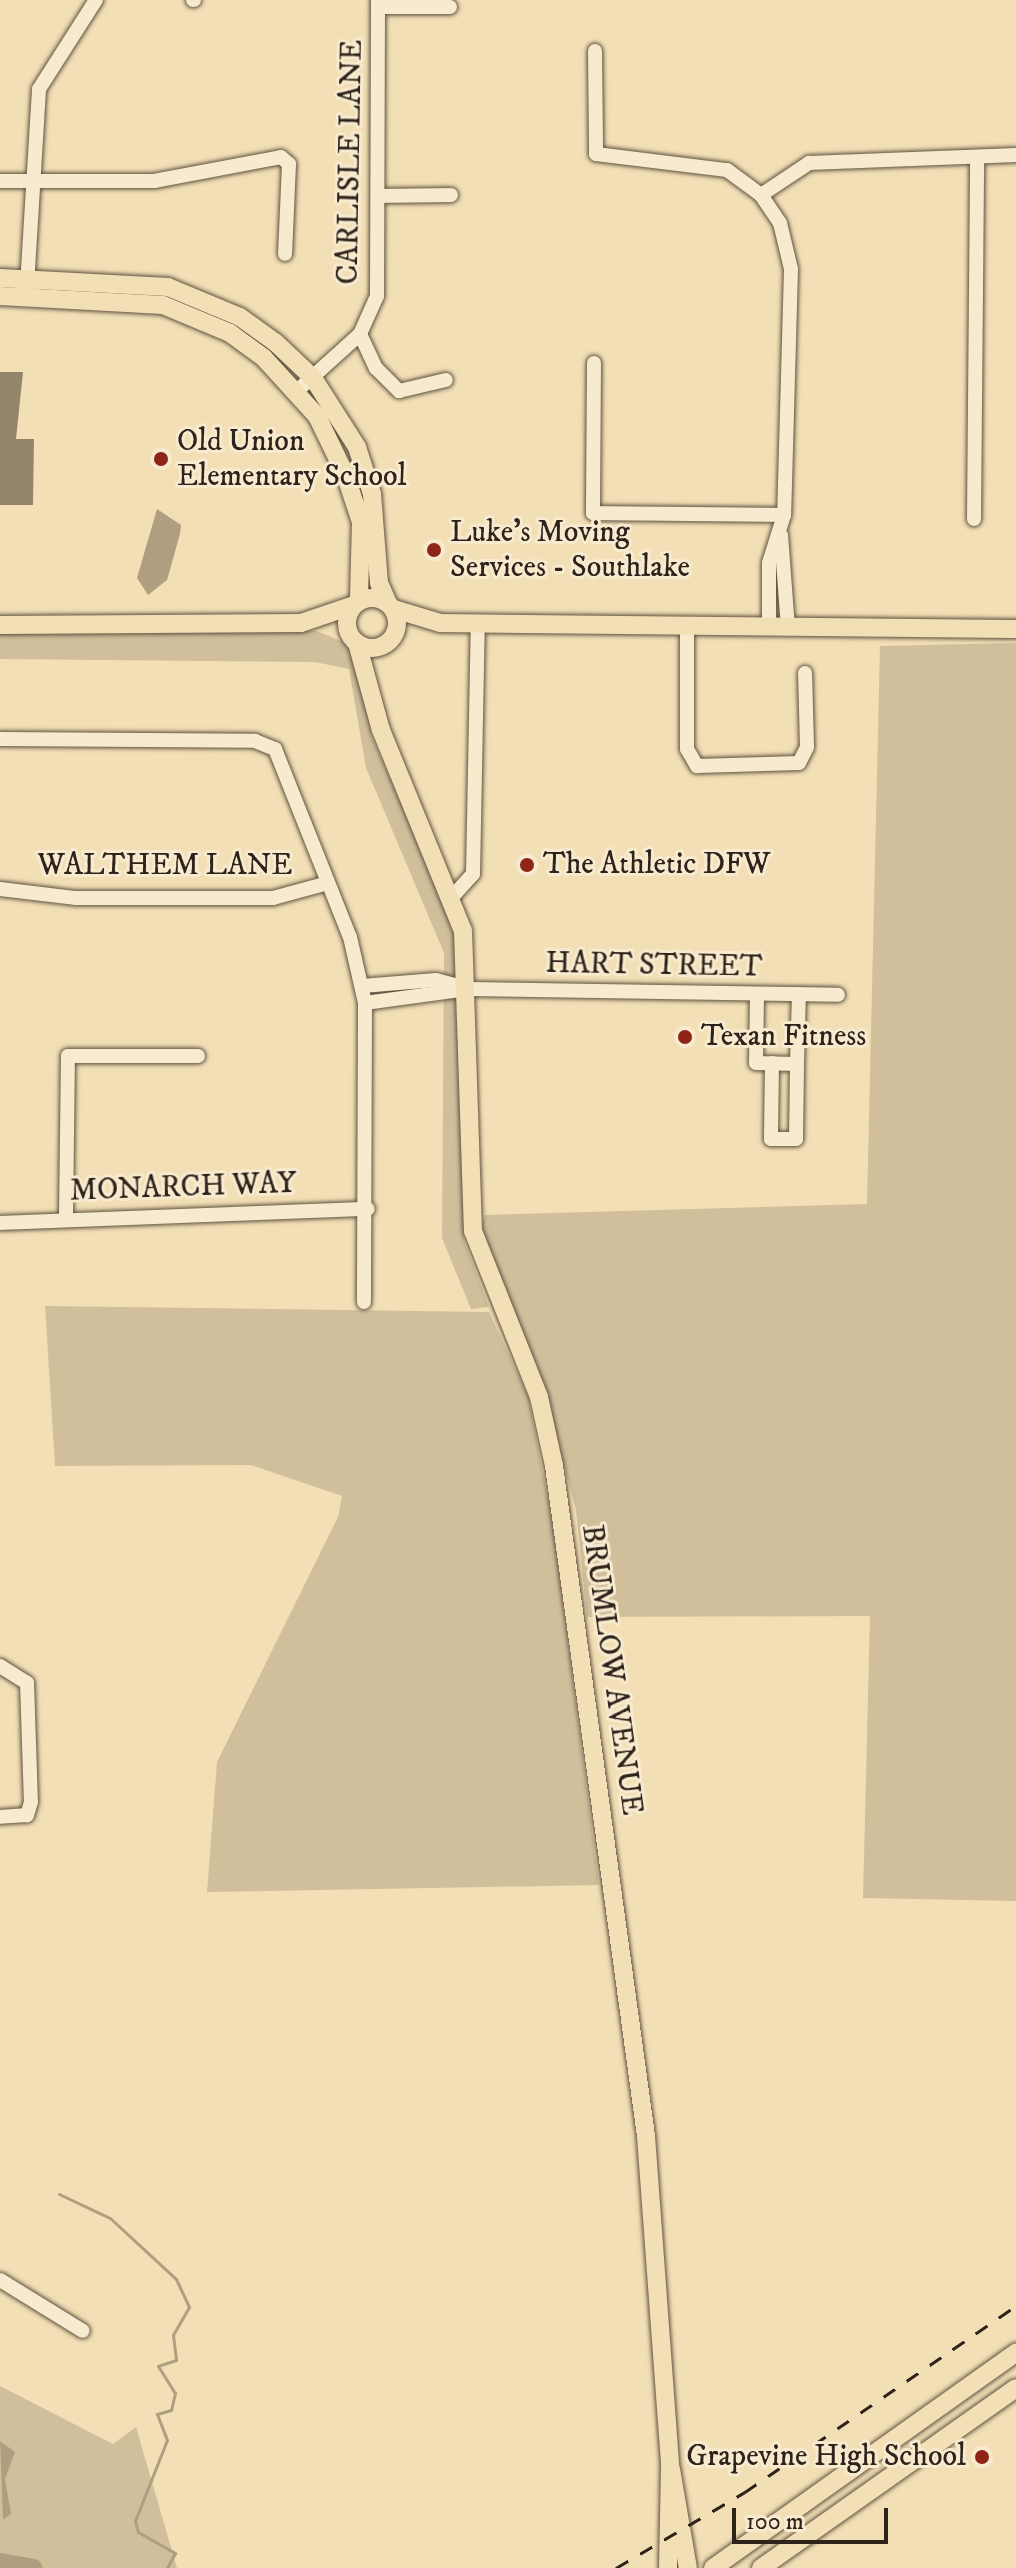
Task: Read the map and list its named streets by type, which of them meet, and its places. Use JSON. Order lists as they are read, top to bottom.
{
  "streets": {
    "main road": ["BRUMLOW AVENUE"],
    "street": [
      "CARLISLE LANE",
      "WALTHEM LANE",
      "HART STREET",
      "MONARCH WAY"
    ]
  },
  "crossings": [
    ["CARLISLE LANE", "BRUMLOW AVENUE"],
    ["HART STREET", "BRUMLOW AVENUE"]
  ],
  "places": [
    "Old Union Elementary School",
    "Luke’s Moving Services - Southlake",
    "The Athletic DFW",
    "Texan Fitness",
    "Grapevine High School"
  ],
  "scale_bar": "100 m"
}
